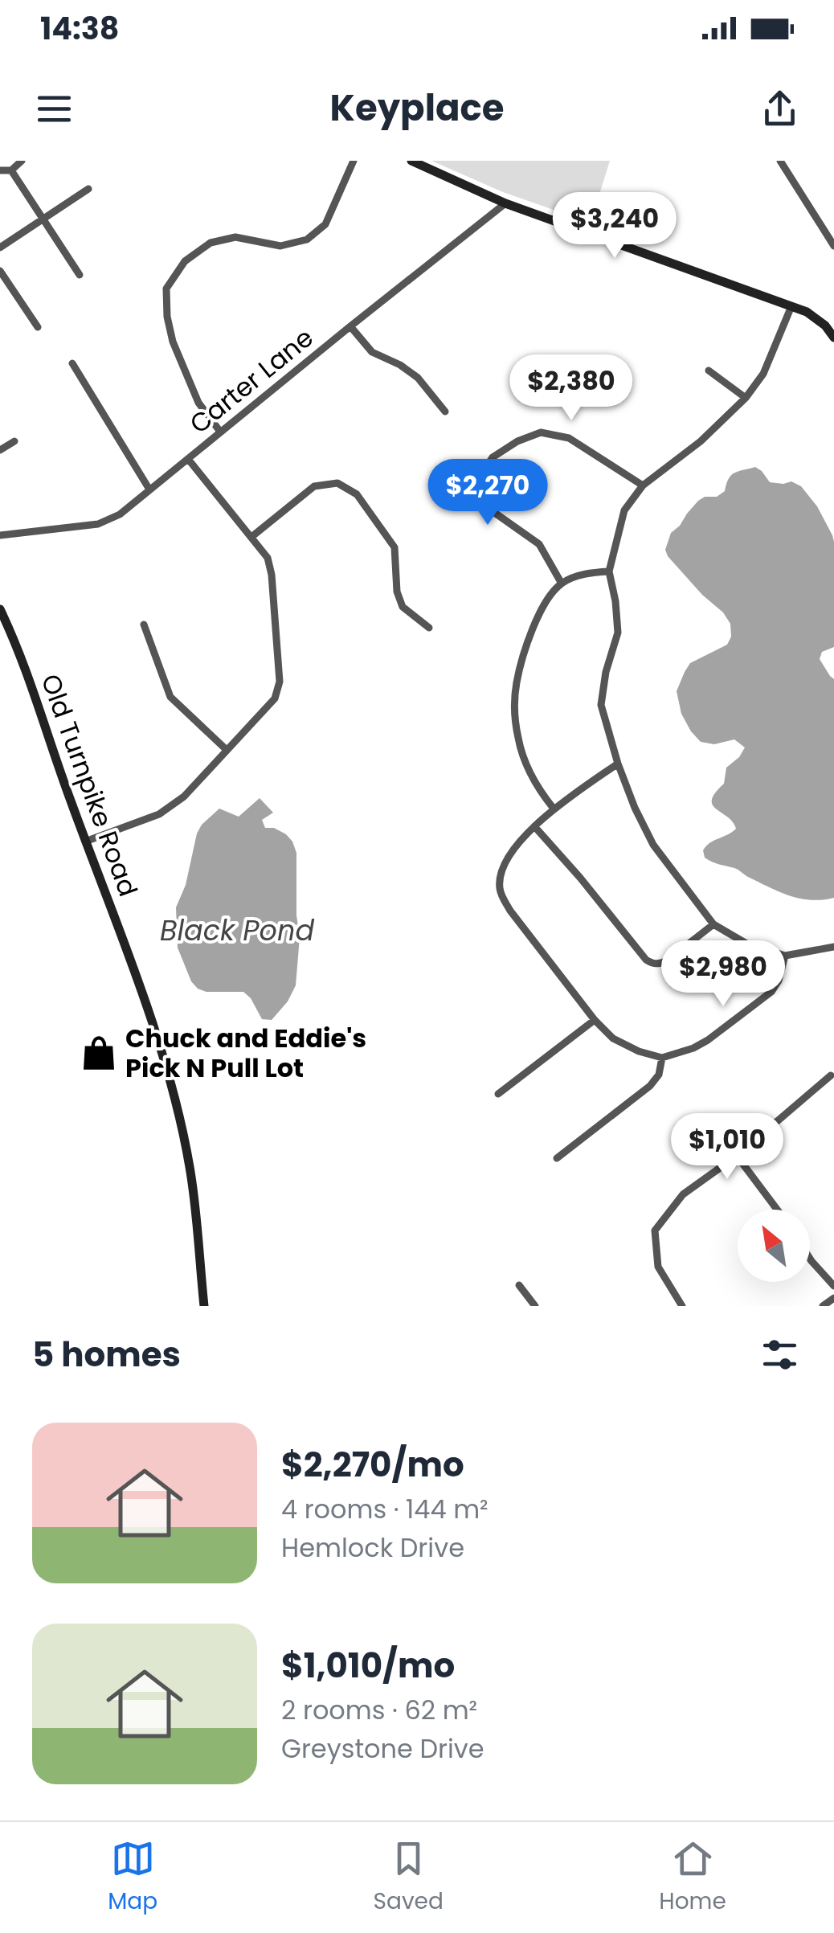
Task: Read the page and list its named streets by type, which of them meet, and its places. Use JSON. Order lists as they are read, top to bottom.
{
  "streets": {
    "main road": ["Old Turnpike Road"],
    "street": ["Carter Lane"]
  },
  "water": ["Black Pond"],
  "places": {
    "shop": ["Chuck and Eddie's Pick N Pull Lot"]
  },
  "north": "top left",
  "page": {
    "status": "14:38",
    "header": "Keyplace",
    "price": [
      "$3,240",
      "$2,380",
      "$2,270",
      "$2,980",
      "$1,010"
    ],
    "heading": "5 homes",
    "list": [
      {
        "name": "$2,270/mo",
        "note": "4 rooms · 144 m² · Hemlock Drive"
      },
      {
        "name": "$1,010/mo",
        "note": "2 rooms · 62 m² · Greystone Drive"
      }
    ],
    "tabs": ["Map", "Saved", "Home"]
  }
}
